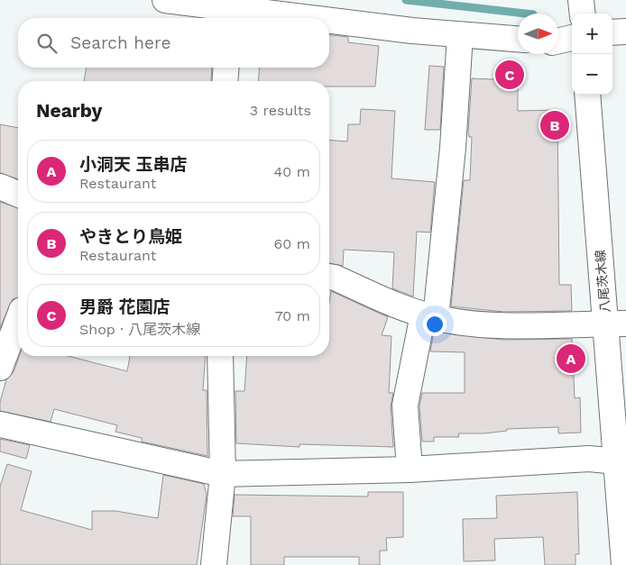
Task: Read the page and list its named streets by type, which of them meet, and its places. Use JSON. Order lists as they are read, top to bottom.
{
  "streets": {
    "street": ["八尾茨木線"]
  },
  "north": "right",
  "page": {
    "map_buttons": ["+", "−"],
    "search": "Search here",
    "pins": ["C", "B", "A"],
    "heading": ["Nearby", "3 results"],
    "list": [
      {
        "mark": "A",
        "name": "小洞天 玉串店",
        "note": "Restaurant",
        "value": "40 m"
      },
      {
        "mark": "B",
        "name": "やきとり鳥姫",
        "note": "Restaurant",
        "value": "60 m"
      },
      {
        "mark": "C",
        "name": "男爵 花園店",
        "note": "Shop · 八尾茨木線",
        "value": "70 m"
      }
    ]
  }
}
